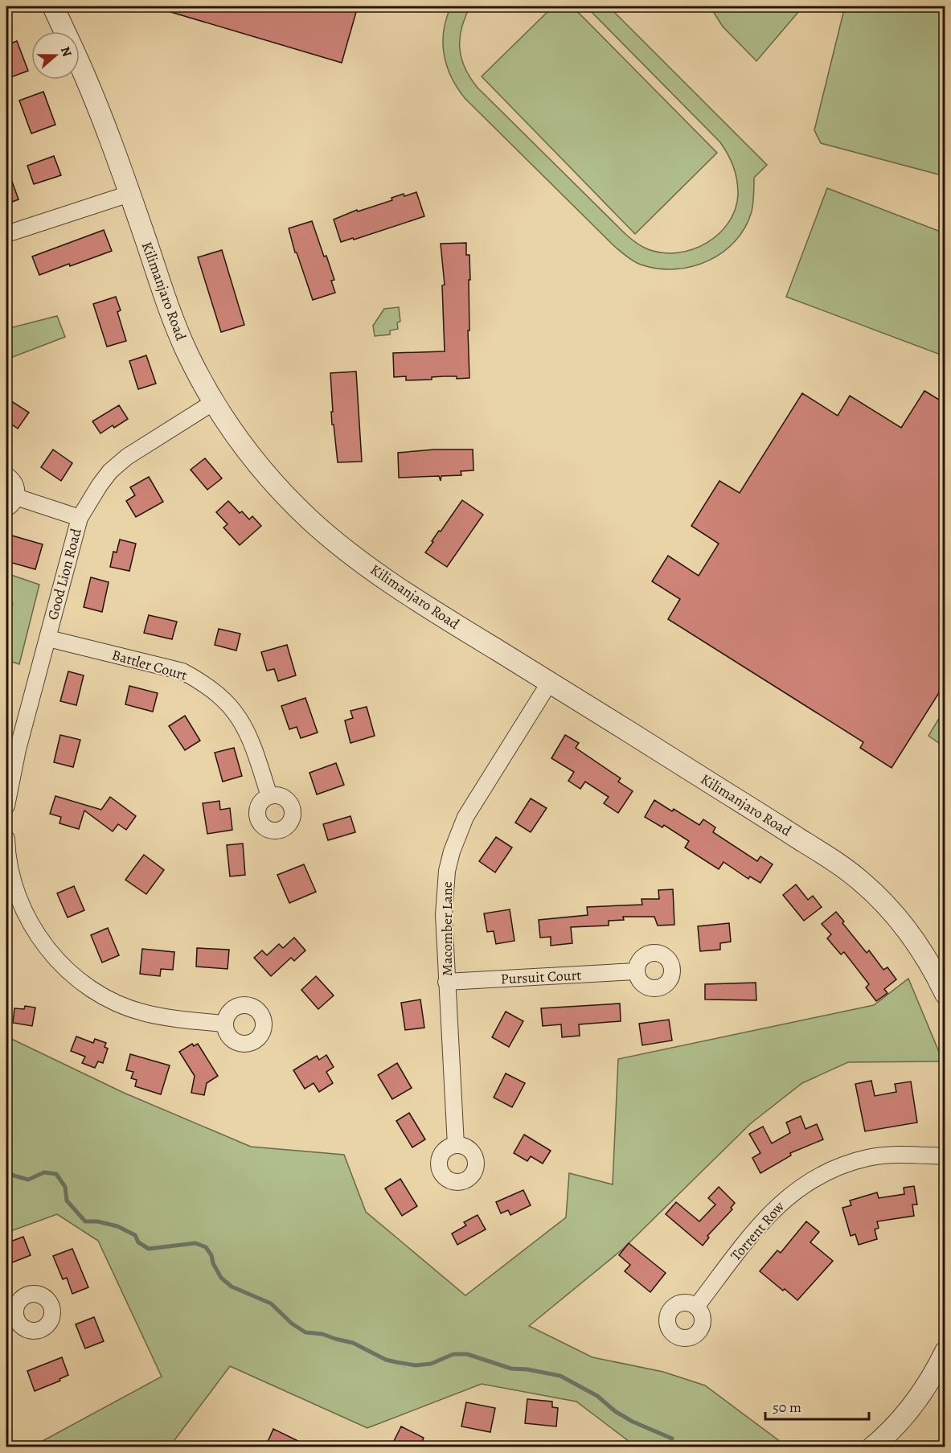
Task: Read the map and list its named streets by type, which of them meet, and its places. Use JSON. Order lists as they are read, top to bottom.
{
  "streets": {
    "street": [
      "Kilimanjaro Road",
      "Good Lion Road",
      "Battler Court",
      "Macomber Lane",
      "Pursuit Court",
      "Torrent Row"
    ]
  },
  "crossings": [
    ["Kilimanjaro Road", "Good Lion Road"],
    ["Kilimanjaro Road", "Macomber Lane"],
    ["Good Lion Road", "Battler Court"],
    ["Macomber Lane", "Pursuit Court"]
  ],
  "scale_bar": "50 m",
  "north": "right"
}
